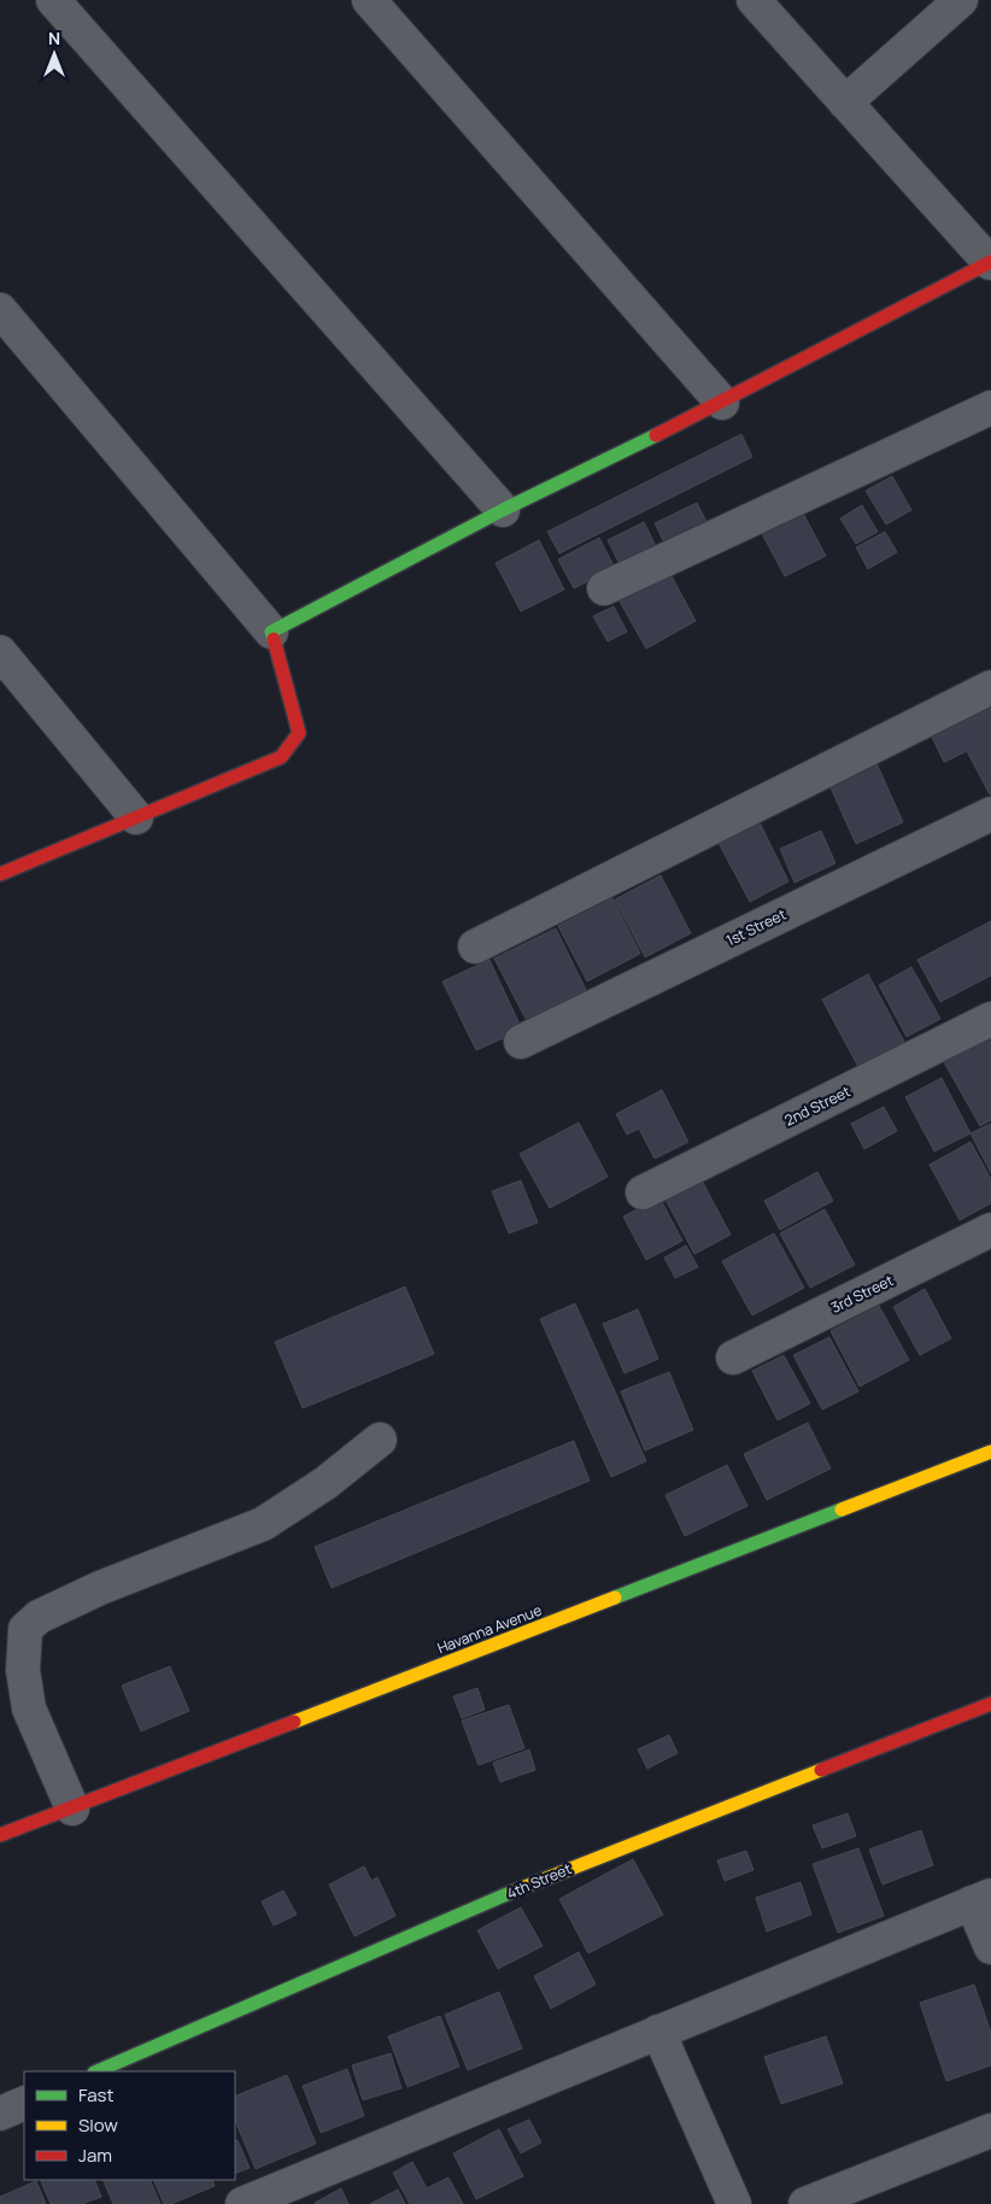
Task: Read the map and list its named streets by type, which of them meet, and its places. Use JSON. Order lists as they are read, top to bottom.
{
  "streets": {
    "street": [
      "1st Street",
      "2nd Street",
      "3rd Street",
      "Havanna Avenue",
      "4th Street"
    ]
  },
  "legend": ["Fast", "Slow", "Jam"],
  "north": "top"
}
